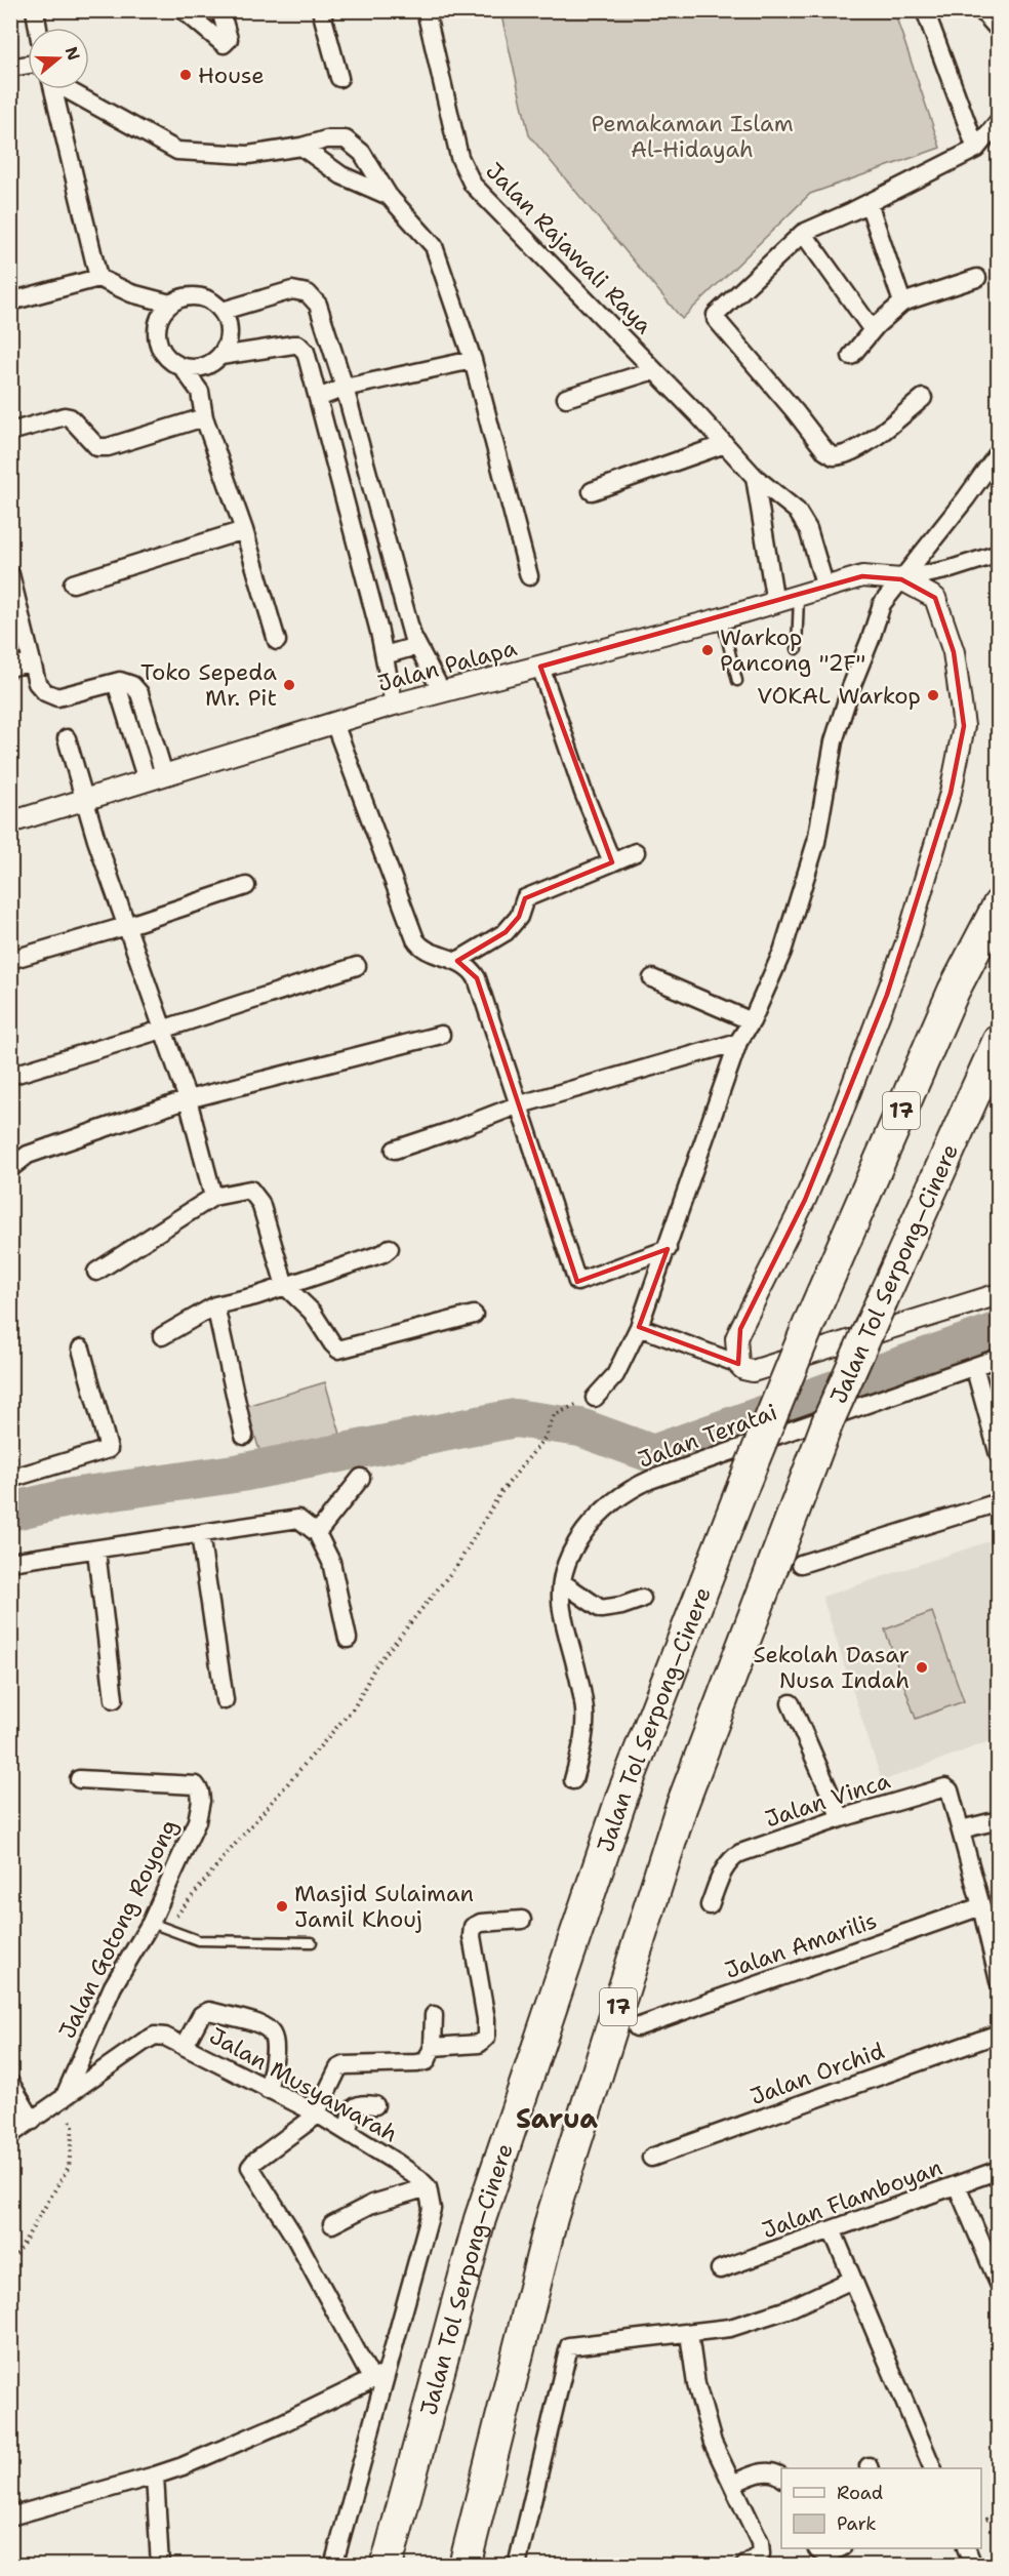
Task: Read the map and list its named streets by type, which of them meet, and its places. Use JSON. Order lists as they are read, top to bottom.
{
  "streets": {
    "highway": ["17", "Jalan Tol Serpong–Cinere"],
    "street": [
      "Jalan Rajawali Raya",
      "Jalan Palapa",
      "Jalan Teratai",
      "Jalan Vinca",
      "Jalan Gotong Royong",
      "Jalan Amarilis",
      "Jalan Orchid",
      "Jalan Musyawarah",
      "Jalan Flamboyan"
    ]
  },
  "crossings": [
    ["Jalan Rajawali Raya", "Jalan Palapa"],
    ["Jalan Gotong Royong", "Jalan Musyawarah"]
  ],
  "districts": ["Sarua"],
  "parks": ["Pemakaman Islam Al-Hidayah"],
  "places": [
    "House",
    "Warkop Pancong \"2F\"",
    "Toko Sepeda Mr. Pit",
    "VOKAL Warkop",
    "Sekolah Dasar Nusa Indah",
    "Masjid Sulaiman Jamil Khouj"
  ],
  "legend": ["Road", "Park"],
  "north": "right"
}
